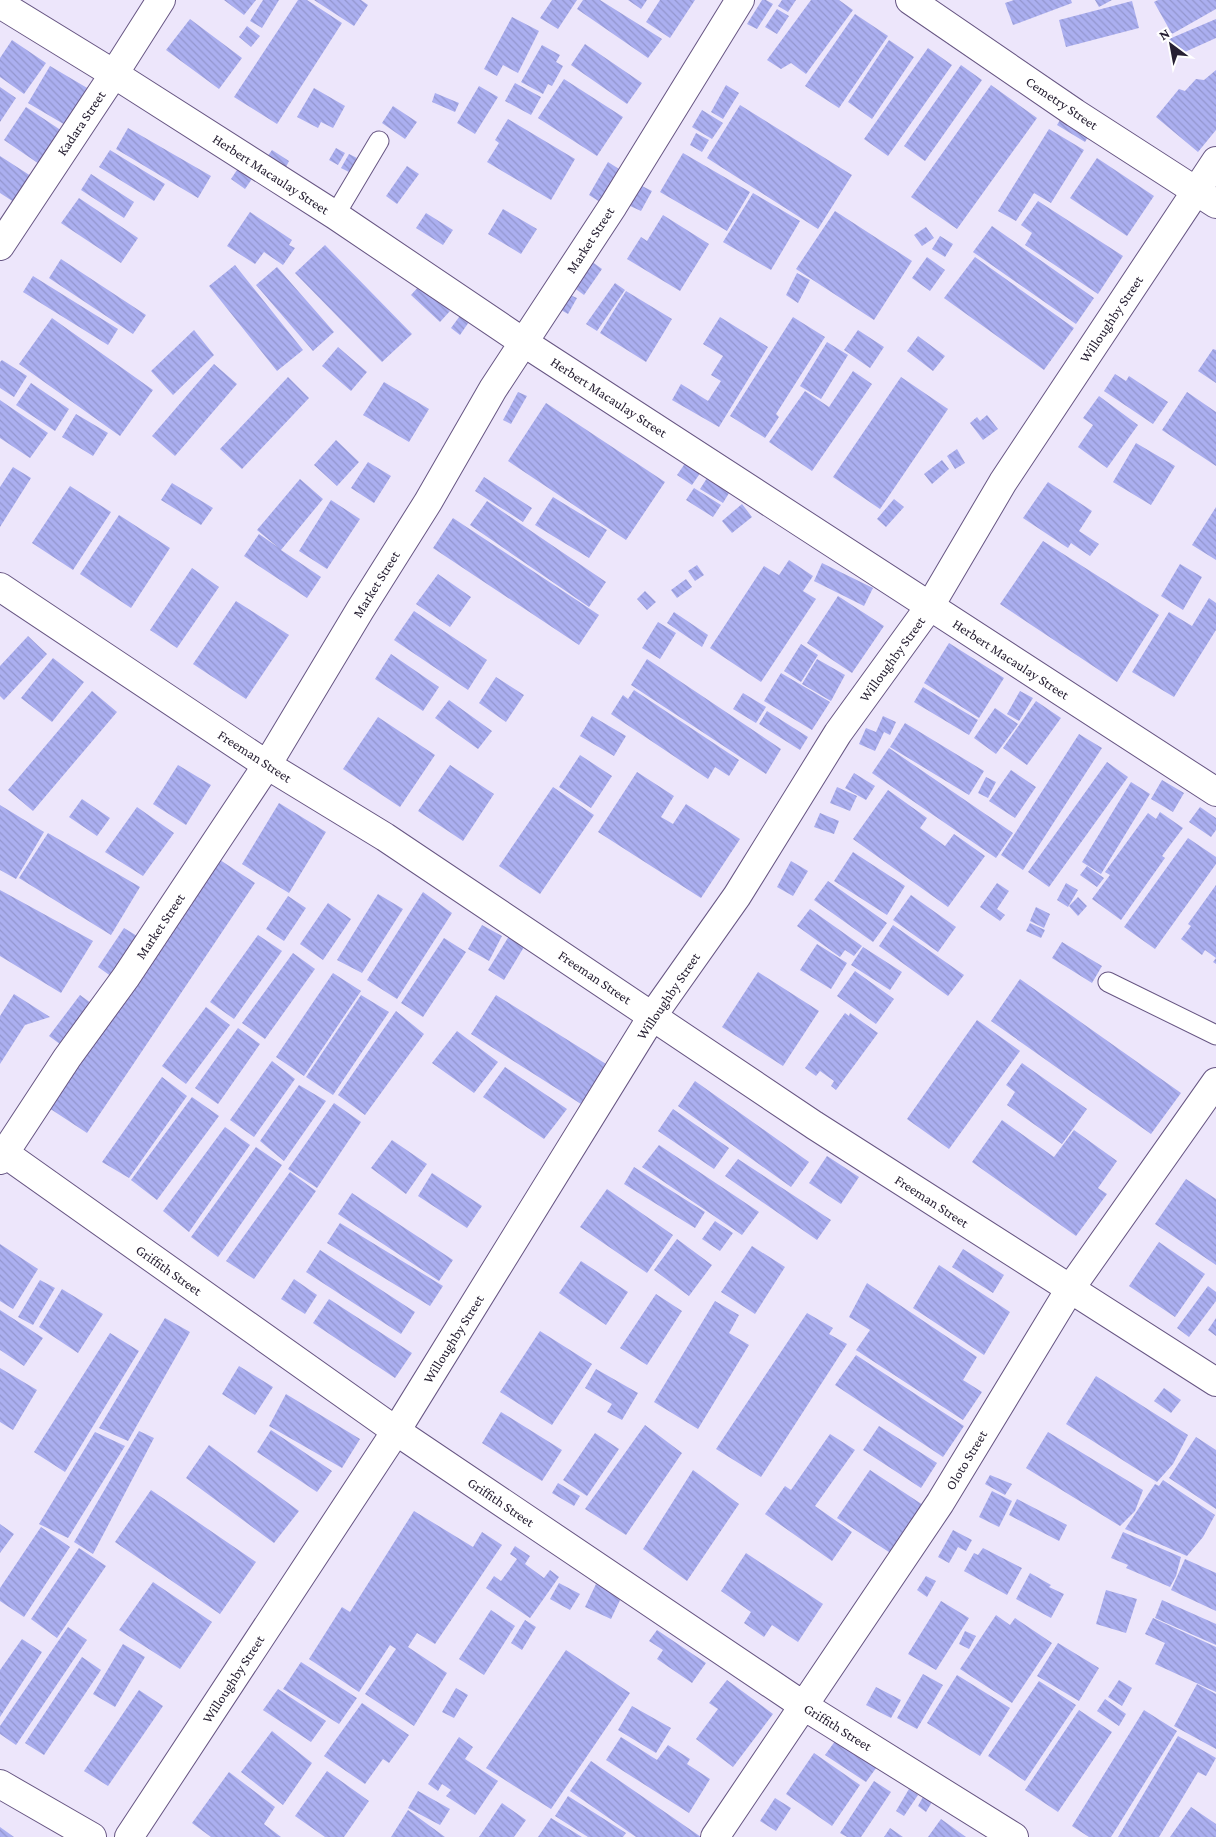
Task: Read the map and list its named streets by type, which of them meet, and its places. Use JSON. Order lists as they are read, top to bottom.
{
  "streets": {
    "street": [
      "Cemetry Street",
      "Kadara Street",
      "Herbert Macaulay Street",
      "Market Street",
      "Willoughby Street",
      "Freeman Street",
      "Griffith Street",
      "Oloto Street"
    ]
  },
  "crossings": [
    ["Cemetry Street", "Willoughby Street"],
    ["Kadara Street", "Herbert Macaulay Street"],
    ["Herbert Macaulay Street", "Market Street"],
    ["Herbert Macaulay Street", "Willoughby Street"],
    ["Market Street", "Freeman Street"],
    ["Market Street", "Griffith Street"],
    ["Willoughby Street", "Freeman Street"],
    ["Willoughby Street", "Griffith Street"],
    ["Freeman Street", "Oloto Street"],
    ["Griffith Street", "Oloto Street"]
  ],
  "north": "top left"
}
